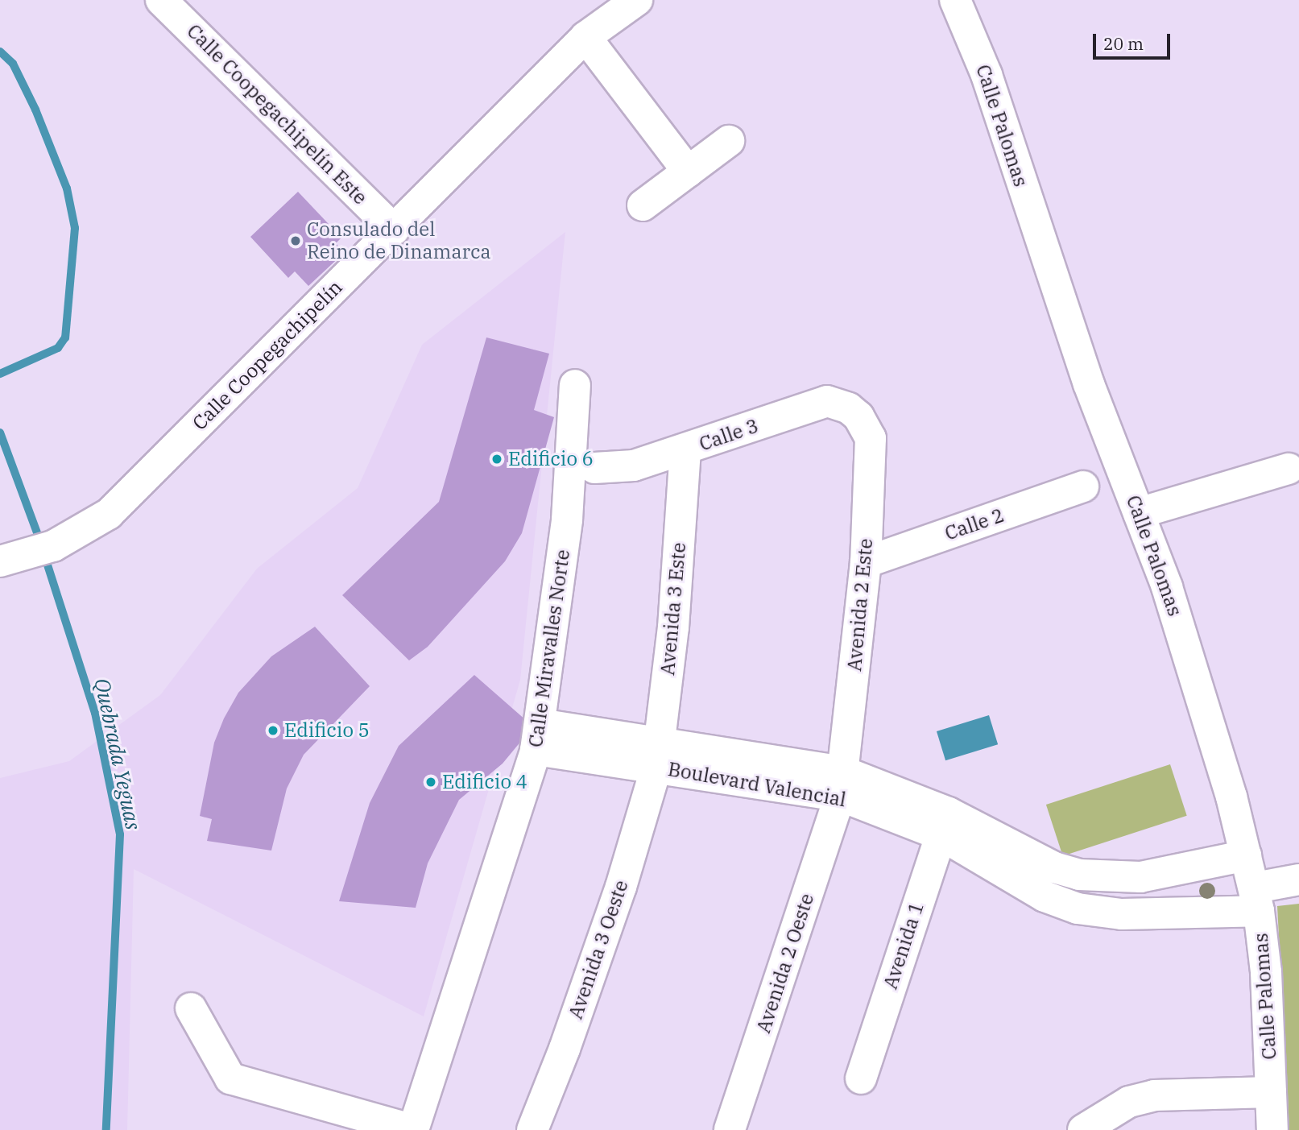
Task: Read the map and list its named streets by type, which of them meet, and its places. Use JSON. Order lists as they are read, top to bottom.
{
  "streets": {
    "street": [
      "Calle Coopegachipelín Este",
      "Calle Palomas",
      "Calle Coopegachipelín",
      "Calle 3",
      "Calle 2",
      "Avenida 2 Este",
      "Avenida 3 Este",
      "Calle Miravalles Norte",
      "Boulevard Valencial",
      "Avenida 1",
      "Avenida 3 Oeste",
      "Avenida 2 Oeste"
    ]
  },
  "crossings": [
    ["Calle Coopegachipelín Este", "Calle Coopegachipelín"],
    ["Calle Palomas", "Boulevard Valencial"],
    ["Calle 3", "Avenida 2 Este"],
    ["Calle 3", "Avenida 3 Este"],
    ["Calle 2", "Avenida 2 Este"],
    ["Avenida 2 Este", "Boulevard Valencial"],
    ["Avenida 2 Este", "Avenida 2 Oeste"],
    ["Avenida 3 Este", "Boulevard Valencial"],
    ["Avenida 3 Este", "Avenida 3 Oeste"],
    ["Calle Miravalles Norte", "Boulevard Valencial"],
    ["Boulevard Valencial", "Avenida 1"],
    ["Boulevard Valencial", "Avenida 3 Oeste"],
    ["Boulevard Valencial", "Avenida 2 Oeste"]
  ],
  "water": ["Quebrada Yeguas"],
  "places": [
    "Consulado del Reino de Dinamarca",
    "Edificio 6",
    "Edificio 5",
    "Edificio 4"
  ],
  "scale_bar": "20 m"
}
